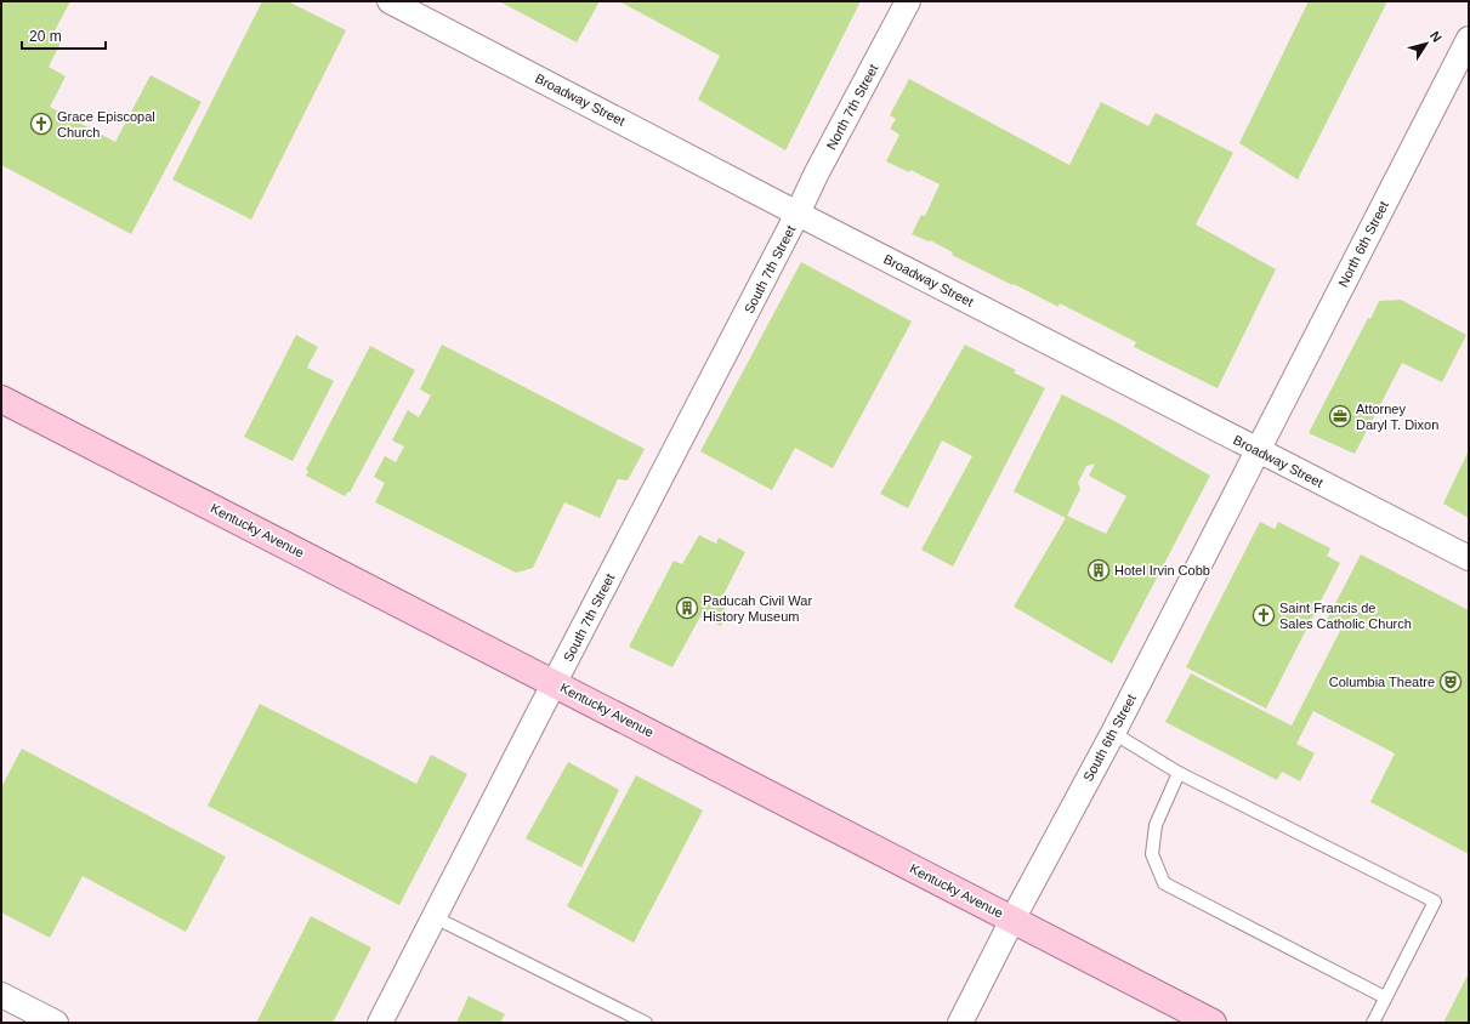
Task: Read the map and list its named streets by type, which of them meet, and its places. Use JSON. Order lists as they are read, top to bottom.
{
  "streets": {
    "main road": ["Kentucky Avenue"],
    "street": [
      "Broadway Street",
      "North 7th Street",
      "North 6th Street",
      "South 7th Street",
      "South 6th Street"
    ]
  },
  "crossings": [
    ["Broadway Street", "North 7th Street"],
    ["Broadway Street", "North 6th Street"],
    ["Broadway Street", "South 7th Street"],
    ["Broadway Street", "South 6th Street"],
    ["North 7th Street", "South 7th Street"],
    ["North 6th Street", "South 6th Street"],
    ["South 7th Street", "Kentucky Avenue"],
    ["Kentucky Avenue", "South 6th Street"]
  ],
  "places": {
    "church": ["Grace Episcopal Church", "Saint Francis de Sales Catholic Church"],
    "office": ["Attorney Daryl T. Dixon"],
    "building": ["Hotel Irvin Cobb", "Paducah Civil War History Museum"],
    "theatre": ["Columbia Theatre"]
  },
  "scale_bar": "20 m",
  "north": "top right"
}
